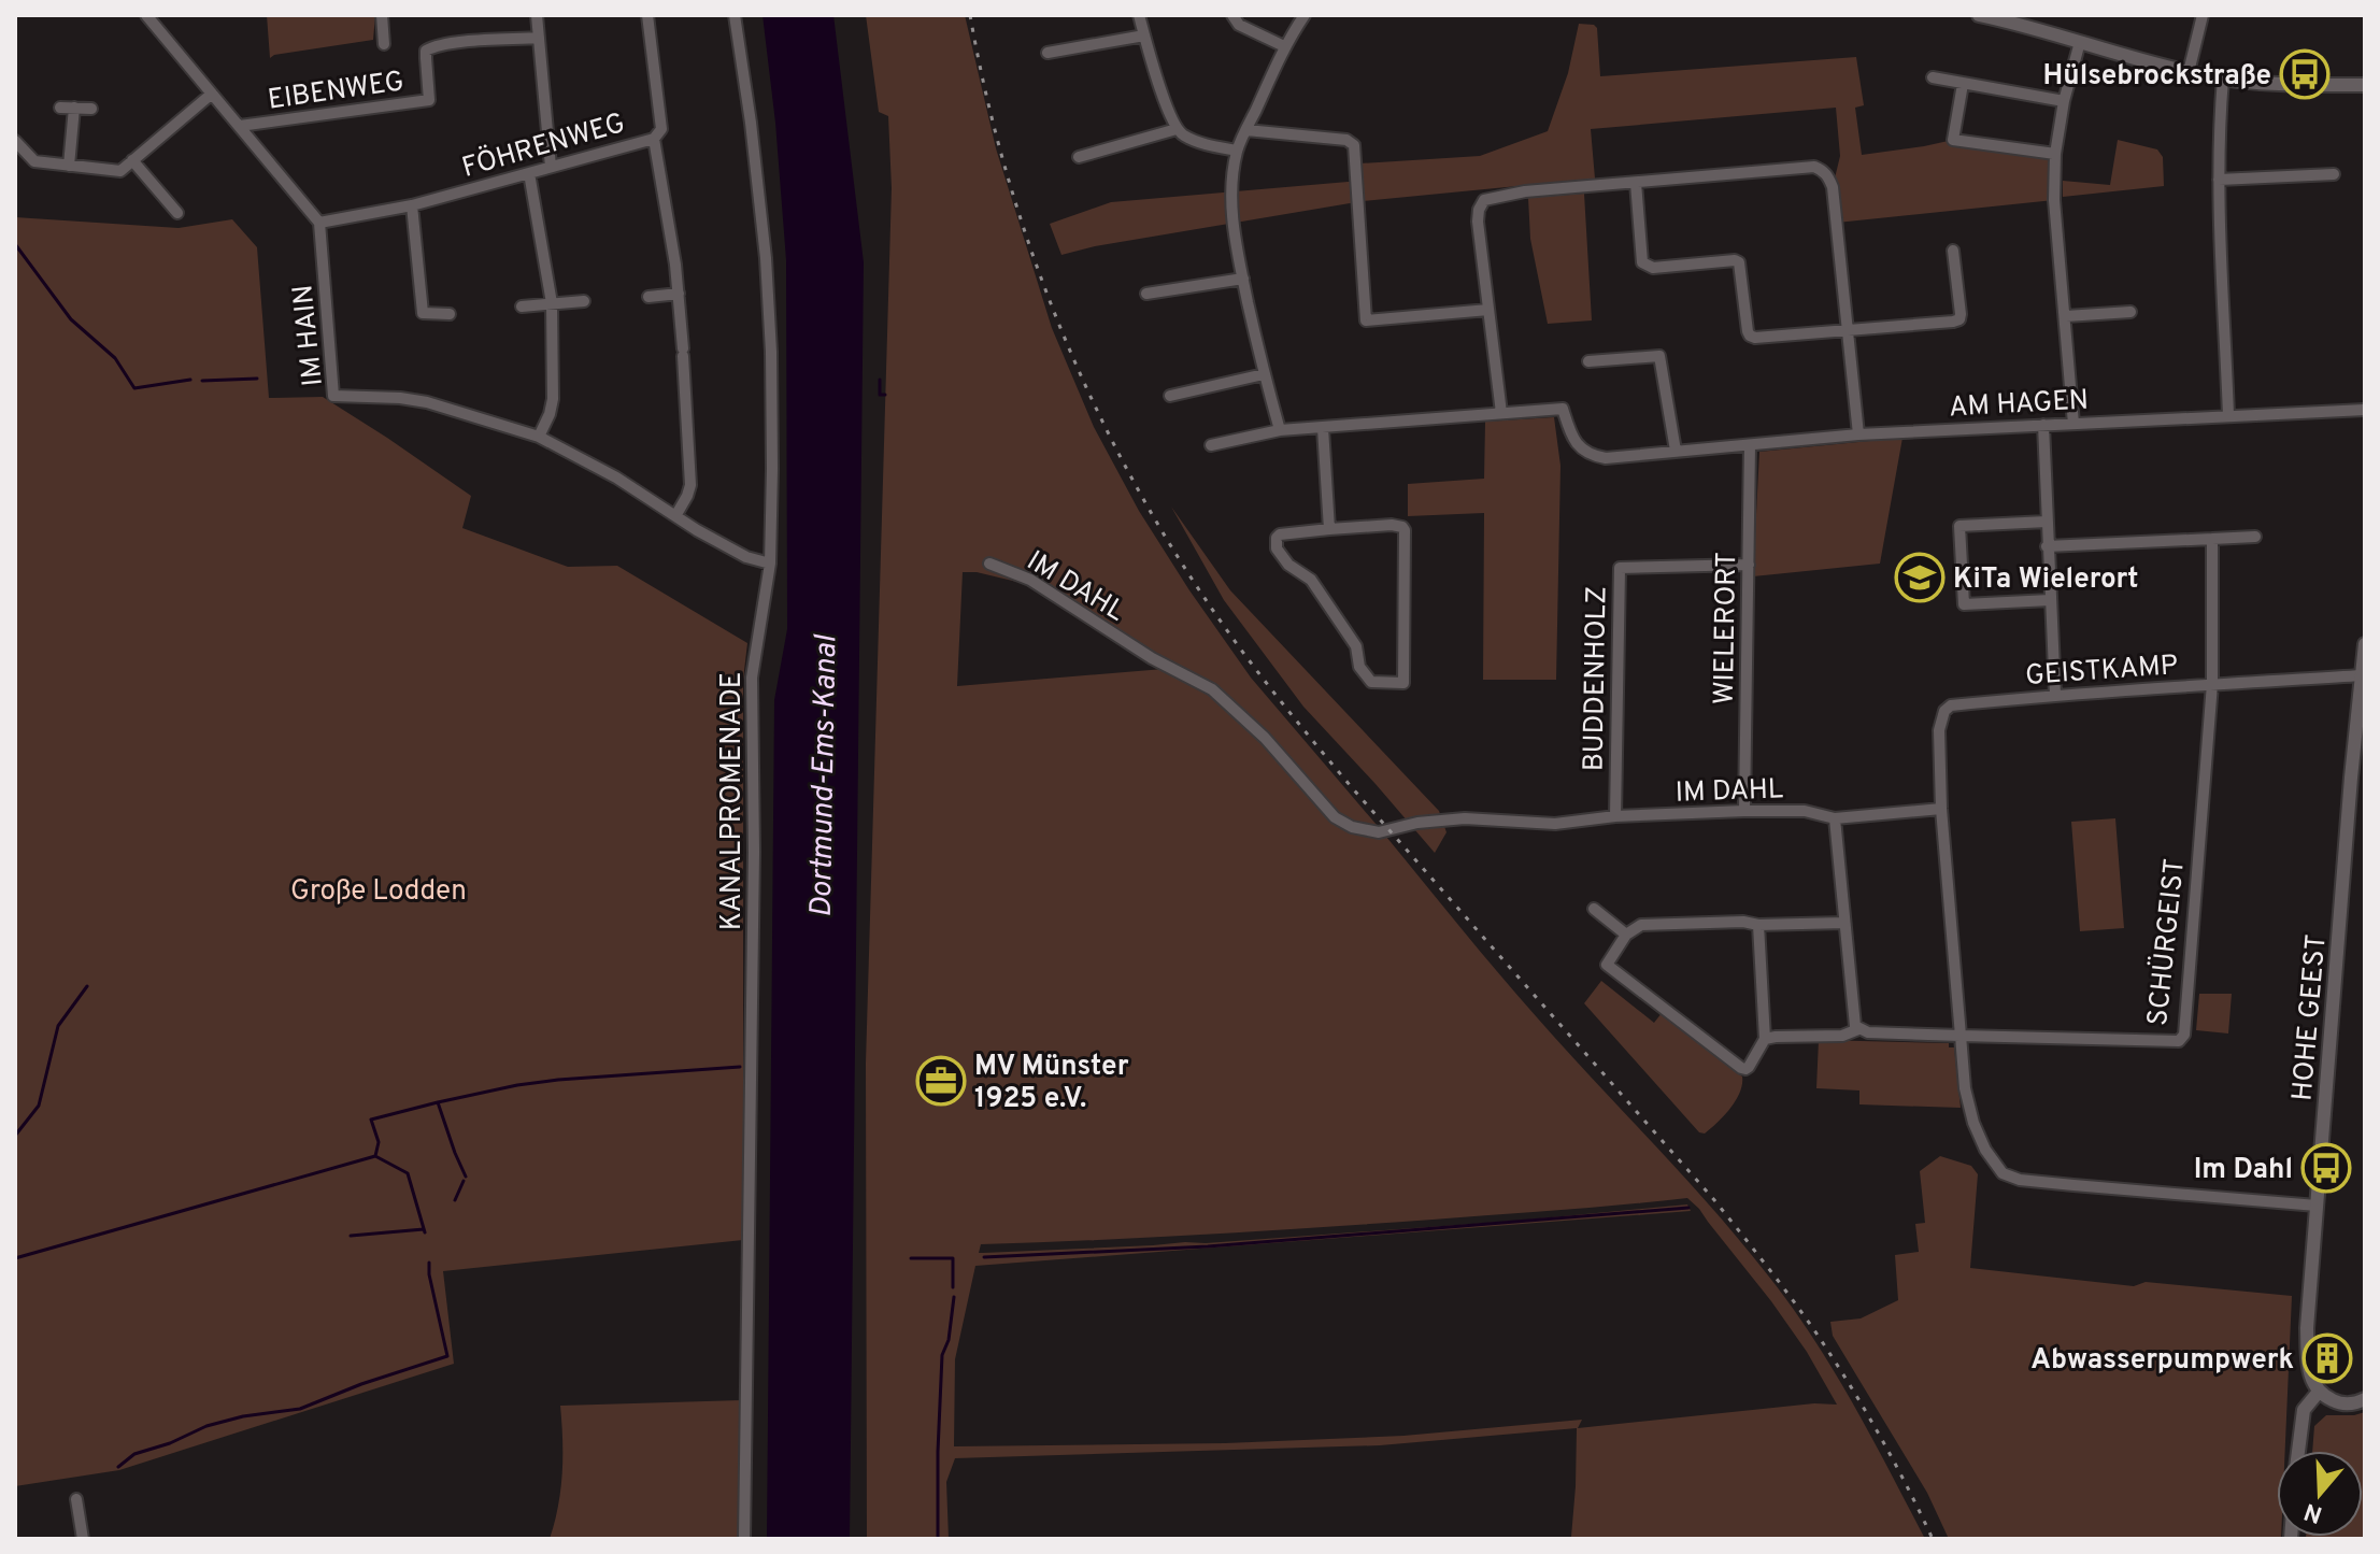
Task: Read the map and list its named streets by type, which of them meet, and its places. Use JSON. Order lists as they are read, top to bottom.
{
  "streets": {
    "street": [
      "EIBENWEG",
      "FÖHRENWEG",
      "IM HAIN",
      "AM HAGEN",
      "IM DAHL",
      "WIELERORT",
      "GEISTKAMP",
      "BUDDENHOLZ",
      "KANALPROMENADE",
      "SCHÜRGEIST",
      "HOHE GEEST"
    ]
  },
  "crossings": [
    ["FÖHRENWEG", "IM HAIN"],
    ["IM HAIN", "KANALPROMENADE"],
    ["AM HAGEN", "WIELERORT"],
    ["IM DAHL", "WIELERORT"],
    ["IM DAHL", "BUDDENHOLZ"],
    ["WIELERORT", "BUDDENHOLZ"],
    ["GEISTKAMP", "SCHÜRGEIST"],
    ["GEISTKAMP", "HOHE GEEST"]
  ],
  "water": ["Dortmund-Ems-Kanal"],
  "parks": ["Große Lodden"],
  "places": {
    "bus stop": ["Hülsebrockstraße", "Im Dahl"],
    "school or university": ["KiTa Wielerort"],
    "office": ["MV Münster 1925 e.V."],
    "building": ["Abwasserpumpwerk"]
  },
  "north": "bottom"
}
